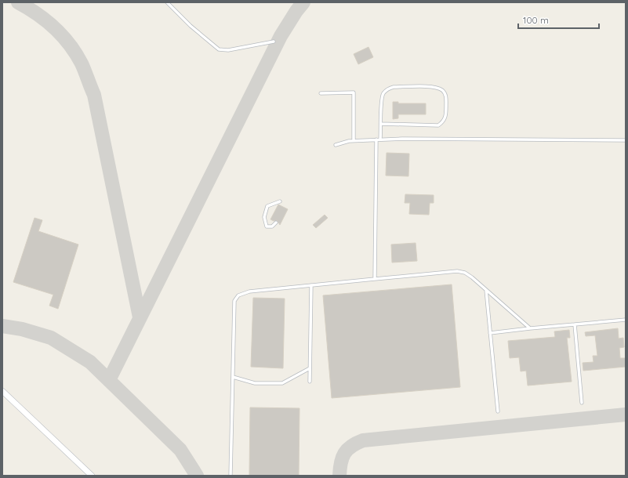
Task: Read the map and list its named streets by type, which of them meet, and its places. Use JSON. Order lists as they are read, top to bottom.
{
  "scale_bar": "100 m"
}
